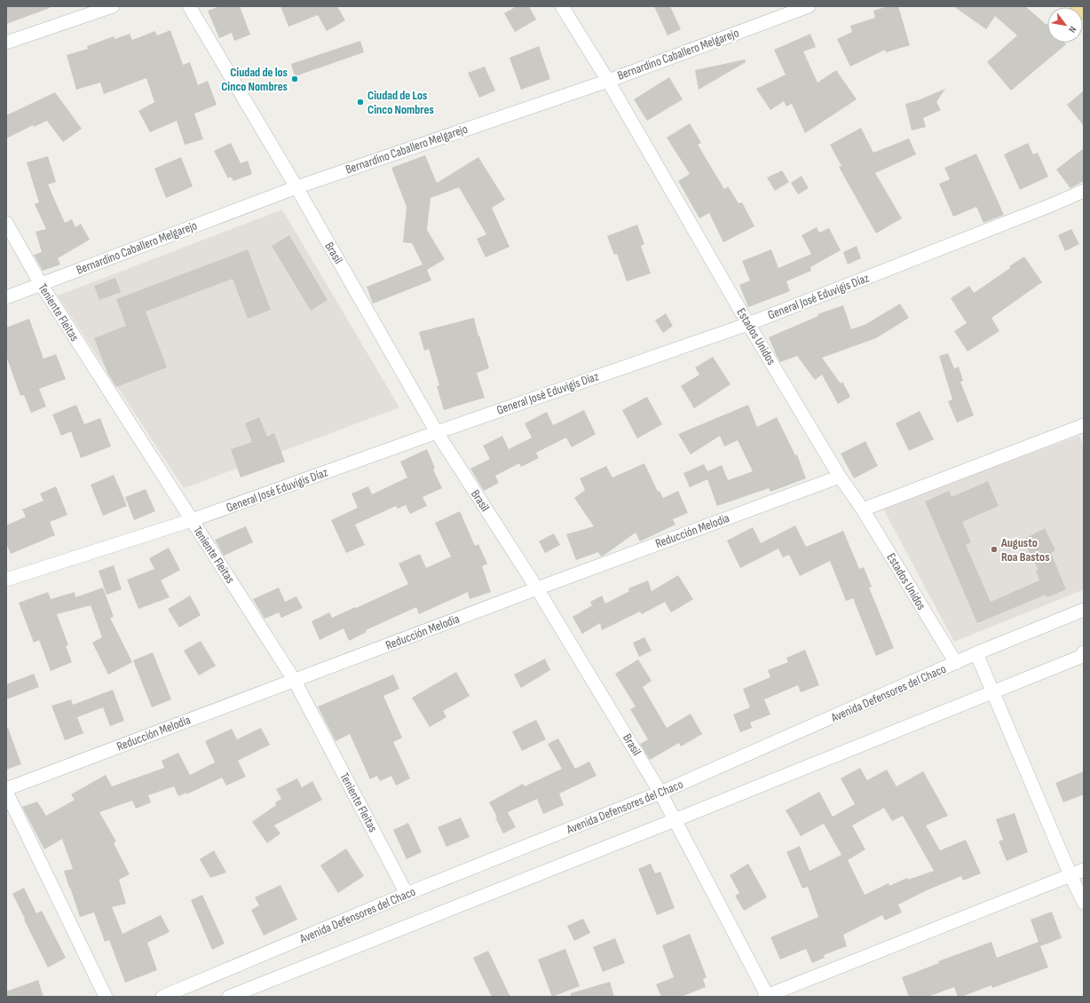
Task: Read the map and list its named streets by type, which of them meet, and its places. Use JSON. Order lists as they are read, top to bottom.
{
  "streets": {
    "street": [
      "Bernardino Caballero Melgarejo",
      "Brasil",
      "General José Eduvigis Díaz",
      "Teniente Fleitas",
      "Estados Unidos",
      "Reducción Melodia",
      "Avenida Defensores del Chaco"
    ]
  },
  "crossings": [
    ["Bernardino Caballero Melgarejo", "Brasil"],
    ["Bernardino Caballero Melgarejo", "Teniente Fleitas"],
    ["Bernardino Caballero Melgarejo", "Estados Unidos"],
    ["Brasil", "General José Eduvigis Díaz"],
    ["Brasil", "Reducción Melodia"],
    ["Brasil", "Avenida Defensores del Chaco"],
    ["General José Eduvigis Díaz", "Teniente Fleitas"],
    ["General José Eduvigis Díaz", "Estados Unidos"],
    ["Teniente Fleitas", "Reducción Melodia"],
    ["Teniente Fleitas", "Avenida Defensores del Chaco"],
    ["Estados Unidos", "Reducción Melodia"],
    ["Estados Unidos", "Avenida Defensores del Chaco"]
  ],
  "places": ["Ciudad de los Cinco Nombres", "Ciudad de Los Cinco Nombres", "Augusto Roa Bastos"],
  "north": "bottom right"
}
